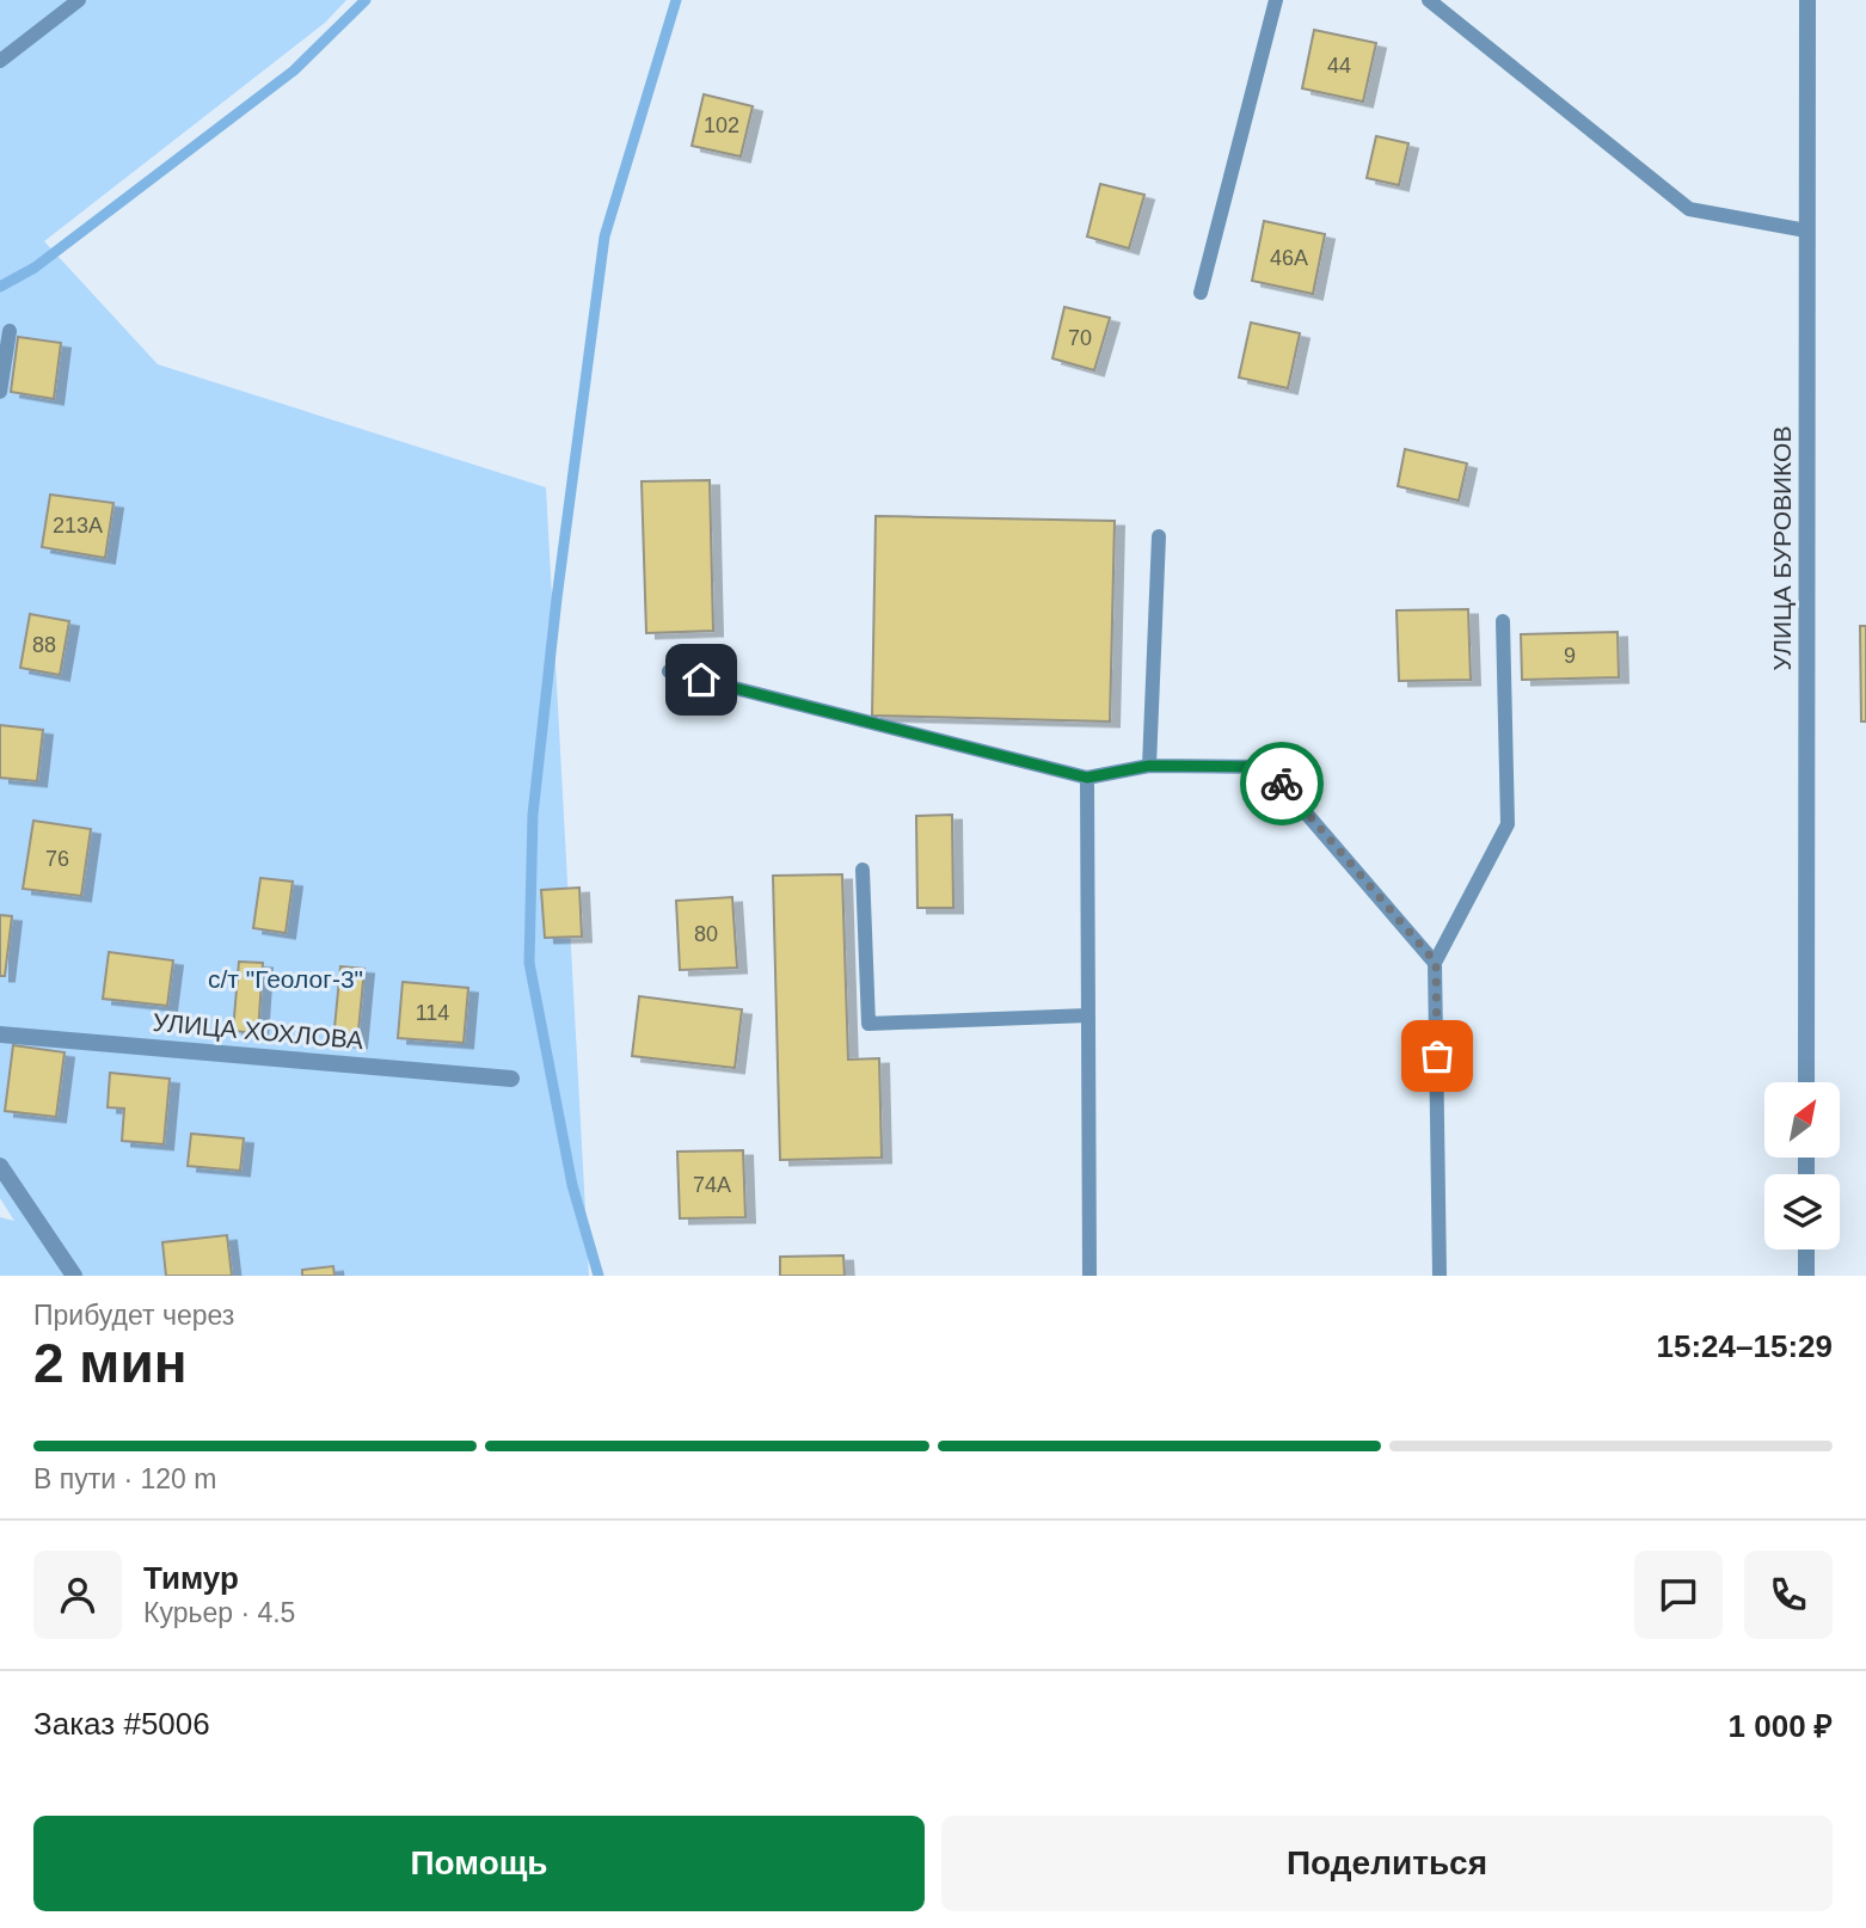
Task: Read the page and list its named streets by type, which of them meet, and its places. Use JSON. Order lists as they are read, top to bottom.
{
  "streets": {
    "street": ["УЛИЦА БУРОВИКОВ", "УЛИЦА ХОХЛОВА"]
  },
  "parks": ["с/т \"Геолог-3\""],
  "house_numbers": [
    "44",
    "102",
    "46А",
    "70",
    "213А",
    "88",
    "9",
    "76",
    "80",
    "114",
    "74А"
  ],
  "north": "top right",
  "page": {
    "heading": ["2 мин", "Прибудет через", "15:24–15:29"],
    "panel": [
      "Тимур",
      "Курьер · 4.5",
      "Заказ #5006",
      "1 000 ₽"
    ],
    "bar": "В пути · 120 m",
    "buttons": ["Помощь", "Поделиться"]
  }
}
